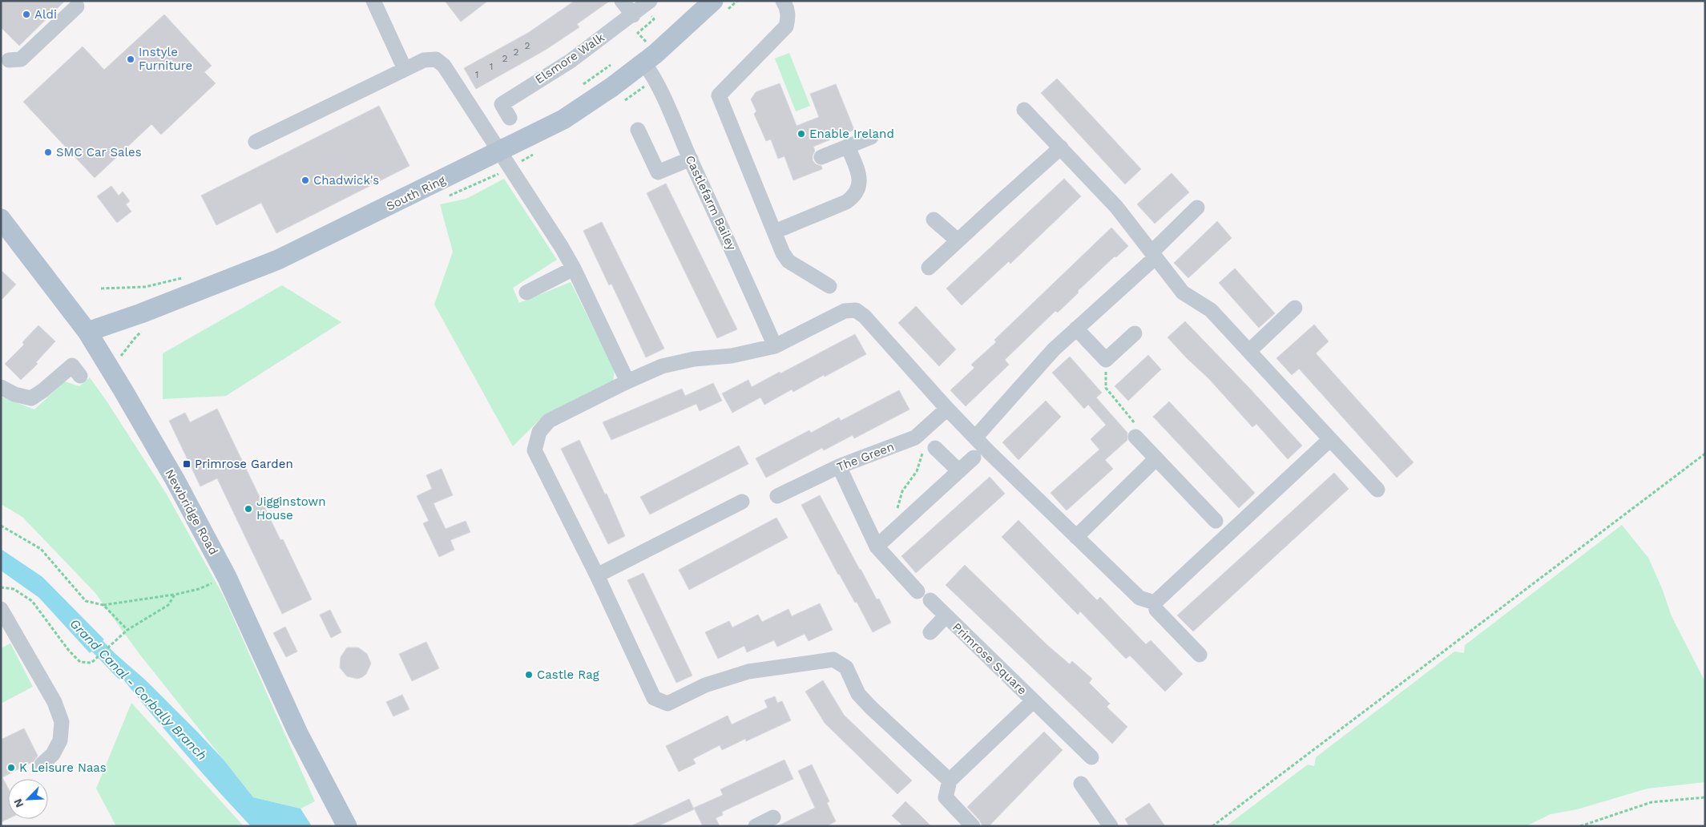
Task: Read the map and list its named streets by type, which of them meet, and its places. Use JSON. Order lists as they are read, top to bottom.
{
  "streets": {
    "main road": ["South Ring", "Newbridge Road"],
    "street": [
      "Elsmore Walk",
      "Castlefarm Bailey",
      "The Green",
      "Primrose Square"
    ]
  },
  "crossings": [
    ["South Ring", "Castlefarm Bailey"],
    ["South Ring", "Newbridge Road"]
  ],
  "water": ["Grand Canal - Corbally Branch"],
  "places": {
    "other": [
      "Aldi",
      "Instyle Furniture",
      "Enable Ireland",
      "SMC Car Sales",
      "Chadwick's",
      "Jigginstown House",
      "Castle Rag",
      "K Leisure Naas"
    ],
    "transit": ["Primrose Garden"]
  },
  "house_numbers": [
    "2",
    "2",
    "2",
    "1",
    "1"
  ],
  "north": "bottom left"
}
